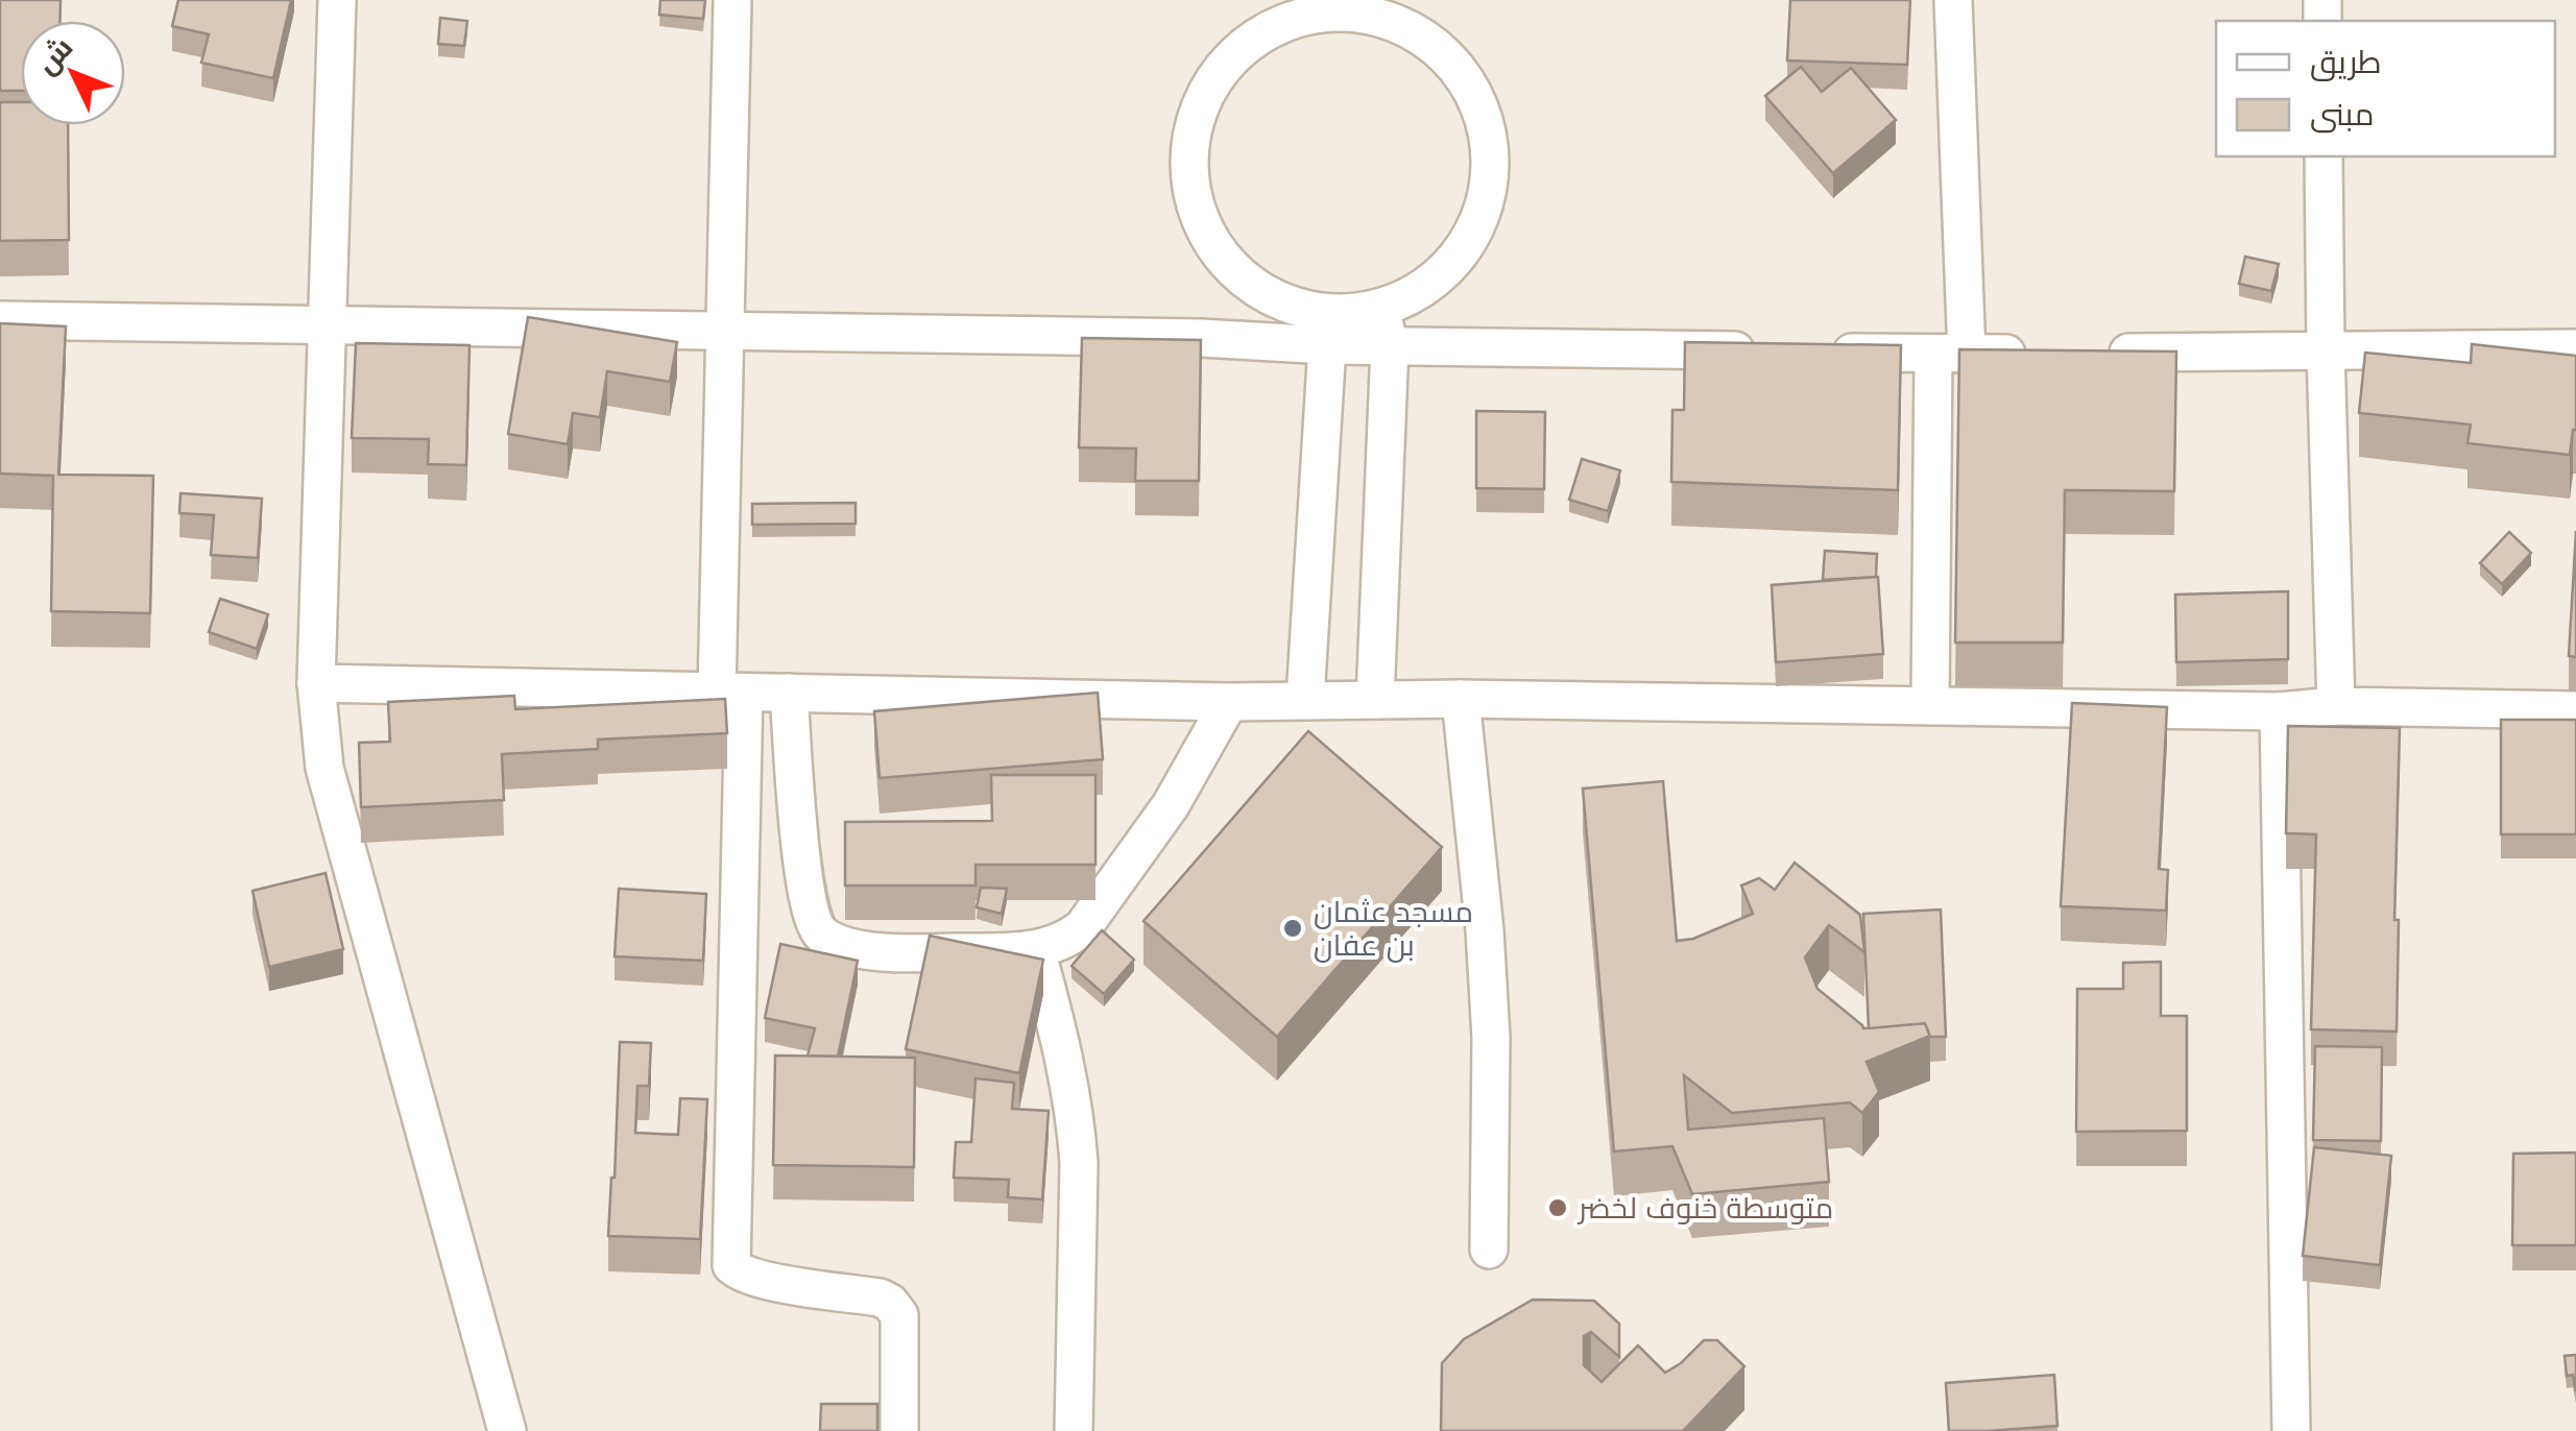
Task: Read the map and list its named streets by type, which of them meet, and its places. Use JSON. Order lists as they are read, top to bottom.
{
  "places": ["مسجد عثمان بن عفان", "متوسطة خنوف لخضر"],
  "legend": ["طريق", "مبنى"],
  "north": "top left"
}
